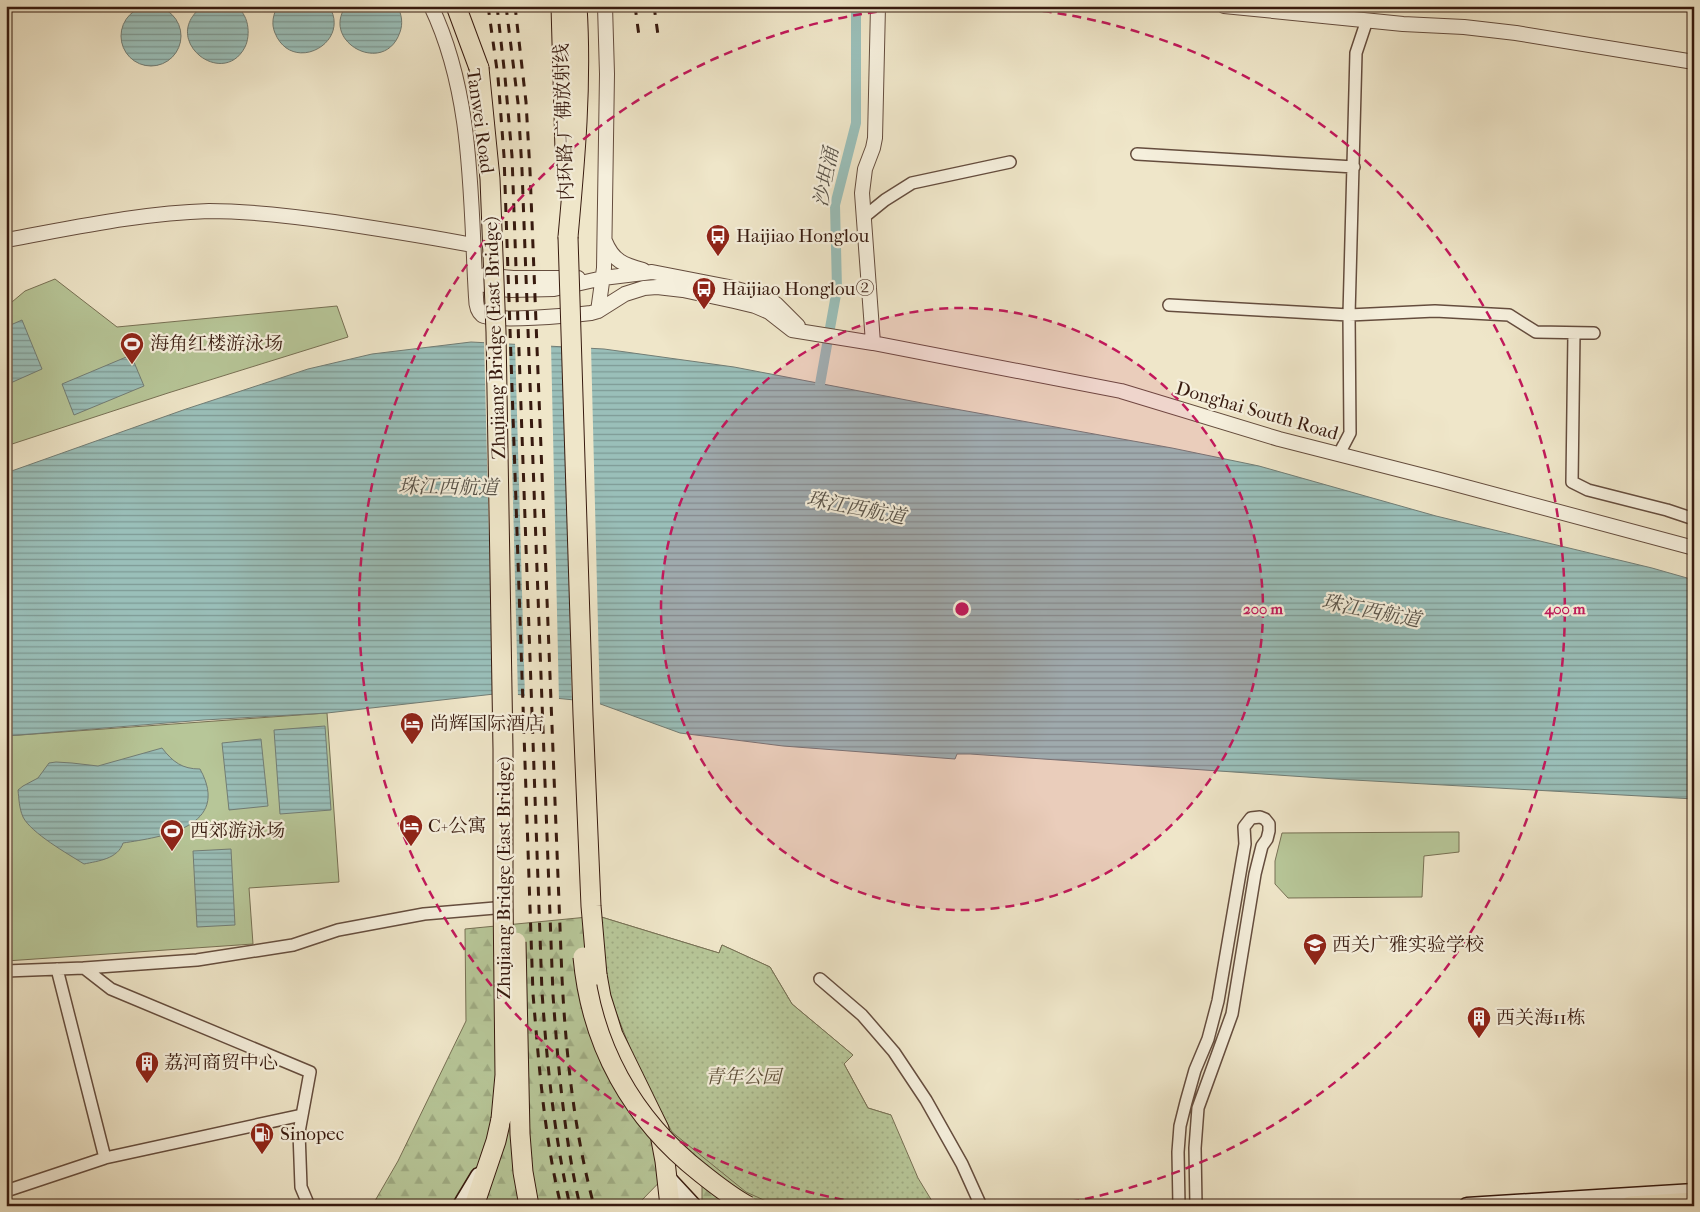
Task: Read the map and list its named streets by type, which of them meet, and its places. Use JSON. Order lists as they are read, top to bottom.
{
  "streets": {
    "highway": ["内环路-广佛放射线", "Zhujiang Bridge (East Bridge)"],
    "street": ["Tanwei Road", "Donghai South Road"]
  },
  "crossings": [
    ["Tanwei Road", "Donghai South Road"]
  ],
  "water": ["沙坦涌", "珠江西航道"],
  "parks": ["青年公园"],
  "places": {
    "bus stop": ["Haijiao Honglou", "Haijiao Honglou②"],
    "sports": ["海角红楼游泳场", "西郊游泳场"],
    "hotel": ["尚辉国际酒店", "C+公寓"],
    "school or university": ["西关广雅实验学校"],
    "building": ["西关海11栋", "荔河商贸中心"],
    "fuel station": ["Sinopec"]
  },
  "rings": ["200 m", "400 m"]
}
